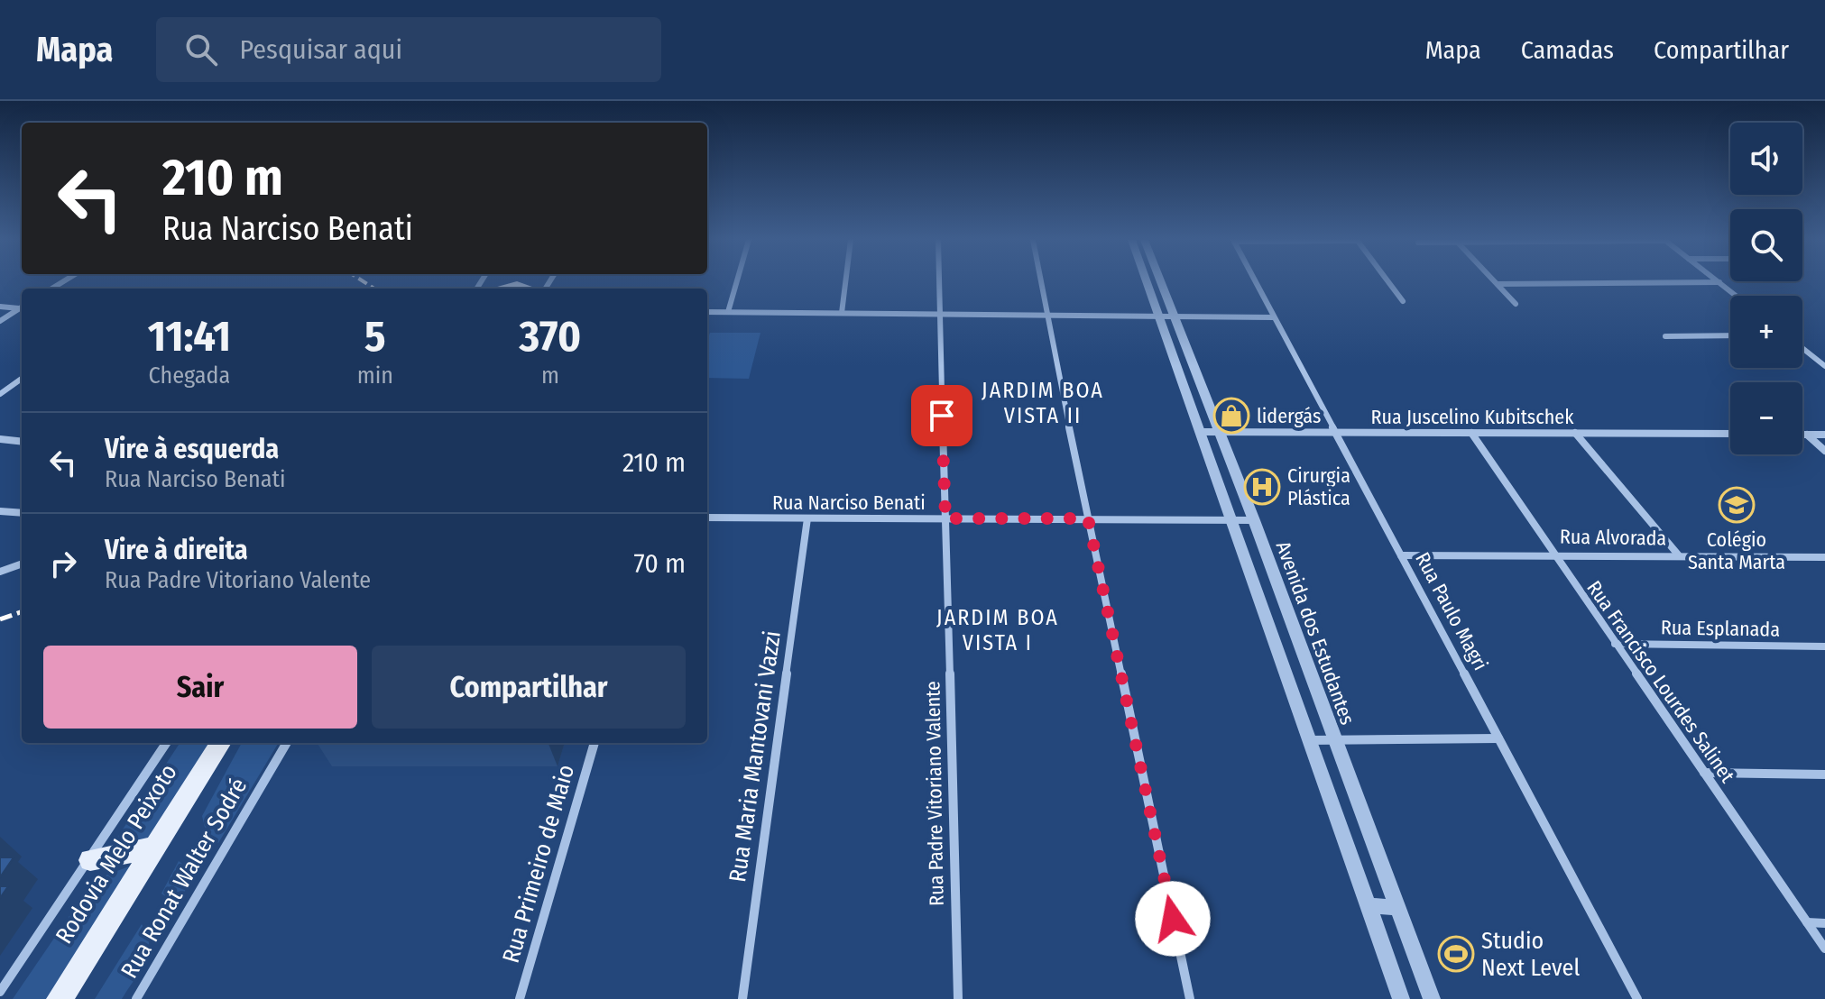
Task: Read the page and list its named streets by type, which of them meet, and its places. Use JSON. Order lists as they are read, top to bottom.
{
  "streets": {
    "main road": ["Rodovia Melo Peixoto"],
    "street": [
      "Rua Juscelino Kubitschek",
      "Rua Narciso Benati",
      "Rua Alvorada",
      "Rua Paulo Magri",
      "Rua Esplanada",
      "Avenida dos Estudantes",
      "Rua Francisco Lourdes Salinet",
      "Rua Maria Mantovani Vazzi",
      "Rua Padre Vitoriano Valente",
      "Rua Primeiro de Maio",
      "Rua Ronat Walter Sodré"
    ]
  },
  "crossings": [
    ["Rua Juscelino Kubitschek", "Rua Paulo Magri"],
    ["Rua Juscelino Kubitschek", "Avenida dos Estudantes"],
    ["Rua Juscelino Kubitschek", "Rua Francisco Lourdes Salinet"],
    ["Rua Narciso Benati", "Avenida dos Estudantes"],
    ["Rua Narciso Benati", "Rua Maria Mantovani Vazzi"],
    ["Rua Narciso Benati", "Rua Padre Vitoriano Valente"],
    ["Rua Alvorada", "Rua Paulo Magri"],
    ["Rua Alvorada", "Rua Francisco Lourdes Salinet"],
    ["Rua Esplanada", "Rua Francisco Lourdes Salinet"]
  ],
  "districts": ["JARDIM BOA VISTA II", "JARDIM BOA VISTA I"],
  "places": {
    "shop": ["lidergás"],
    "hospital": ["Cirurgia Plástica"],
    "school or university": ["Colégio Santa Marta"],
    "sports": ["Studio Next Level"]
  },
  "page": {
    "header": "Mapa",
    "search": "Pesquisar aqui",
    "nav": ["Mapa", "Camadas", "Compartilhar"],
    "map_buttons": ["+", "−"],
    "turn": ["210 m", "Rua Narciso Benati"],
    "eta": [
      "11:41",
      "Chegada",
      "5",
      "min",
      "370",
      "m"
    ],
    "list": [
      {
        "name": "Vire à esquerda",
        "note": "Rua Narciso Benati",
        "value": "210 m"
      },
      {
        "name": "Vire à direita",
        "note": "Rua Padre Vitoriano Valente",
        "value": "70 m"
      }
    ],
    "buttons": ["Sair", "Compartilhar"]
  }
}
